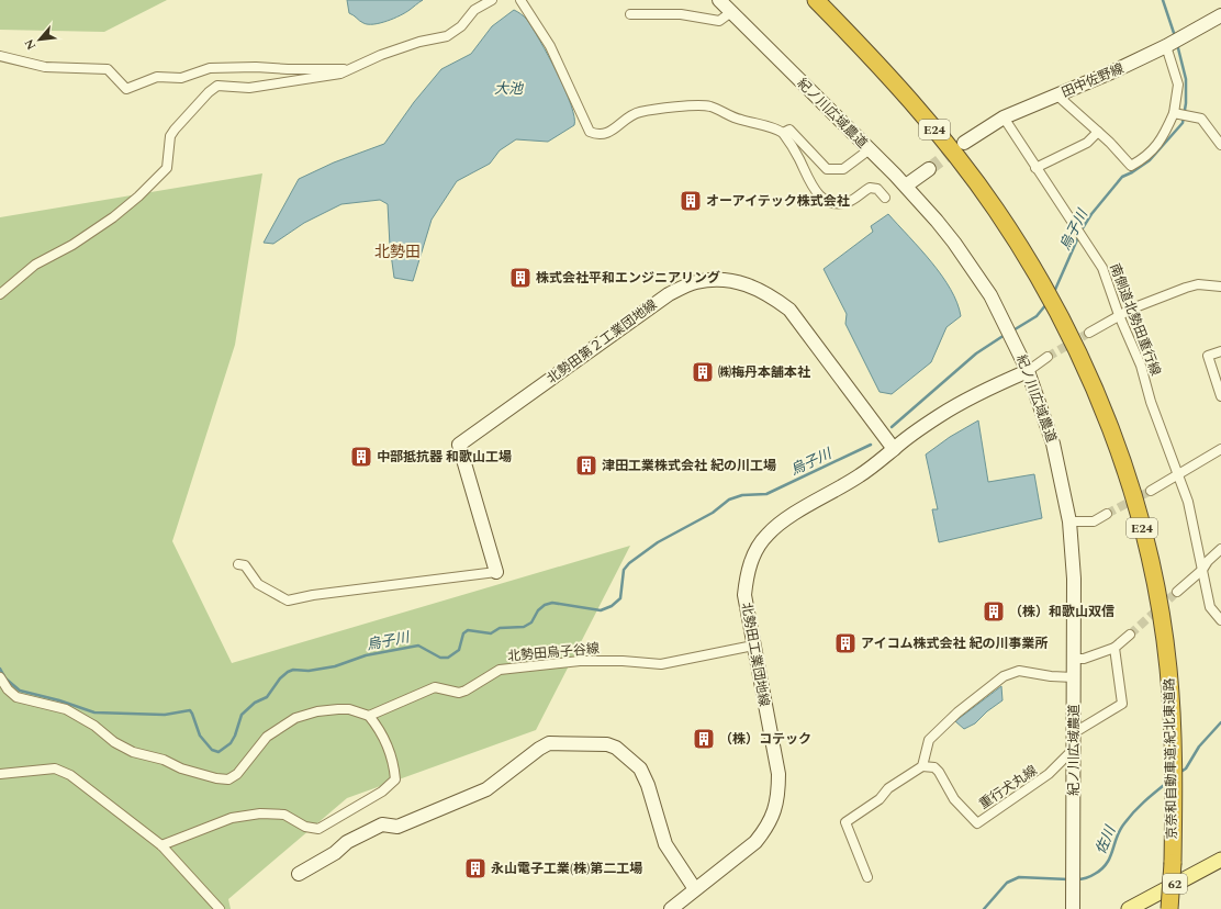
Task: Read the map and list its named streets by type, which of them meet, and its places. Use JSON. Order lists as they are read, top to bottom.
{
  "streets": {
    "highway": ["E24", "京奈和自動車道;紀北東道路"],
    "main road": ["62"],
    "street": [
      "田中佐野線",
      "紀ノ川広域農道",
      "南側道北勢田重行線",
      "北勢田第２工業団地線",
      "北勢田烏子谷線",
      "北勢田工業団地線",
      "重行犬丸線"
    ]
  },
  "crossings": [
    ["田中佐野線", "南側道北勢田重行線"],
    ["紀ノ川広域農道", "北勢田工業団地線"],
    ["紀ノ川広域農道", "重行犬丸線"],
    ["北勢田第２工業団地線", "北勢田工業団地線"],
    ["北勢田烏子谷線", "北勢田工業団地線"]
  ],
  "districts": ["北勢田"],
  "water": ["大池", "烏子川", "佐川"],
  "places": {
    "building": [
      "オーアイテック株式会社",
      "株式会社平和エンジニアリング",
      "㈱梅丹本舗本社",
      "中部抵抗器 和歌山工場",
      "津田工業株式会社 紀の川工場",
      "（株）和歌山双信",
      "アイコム株式会社 紀の川事業所",
      "（株）コテック",
      "永山電子工業(株)第二工場"
    ]
  },
  "north": "bottom left"
}
